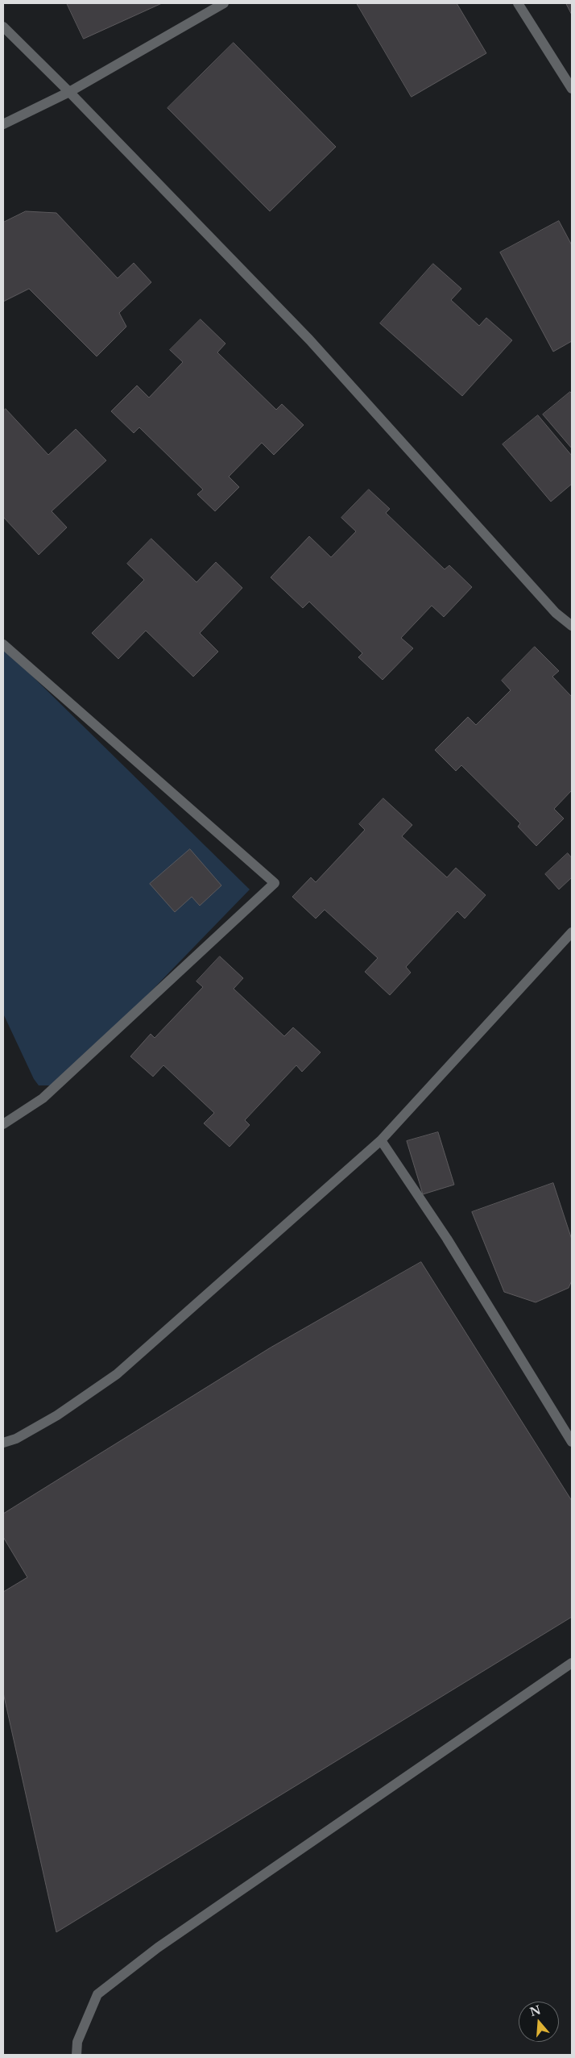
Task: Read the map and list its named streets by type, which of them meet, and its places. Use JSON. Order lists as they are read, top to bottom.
{
  "north": "top"
}
